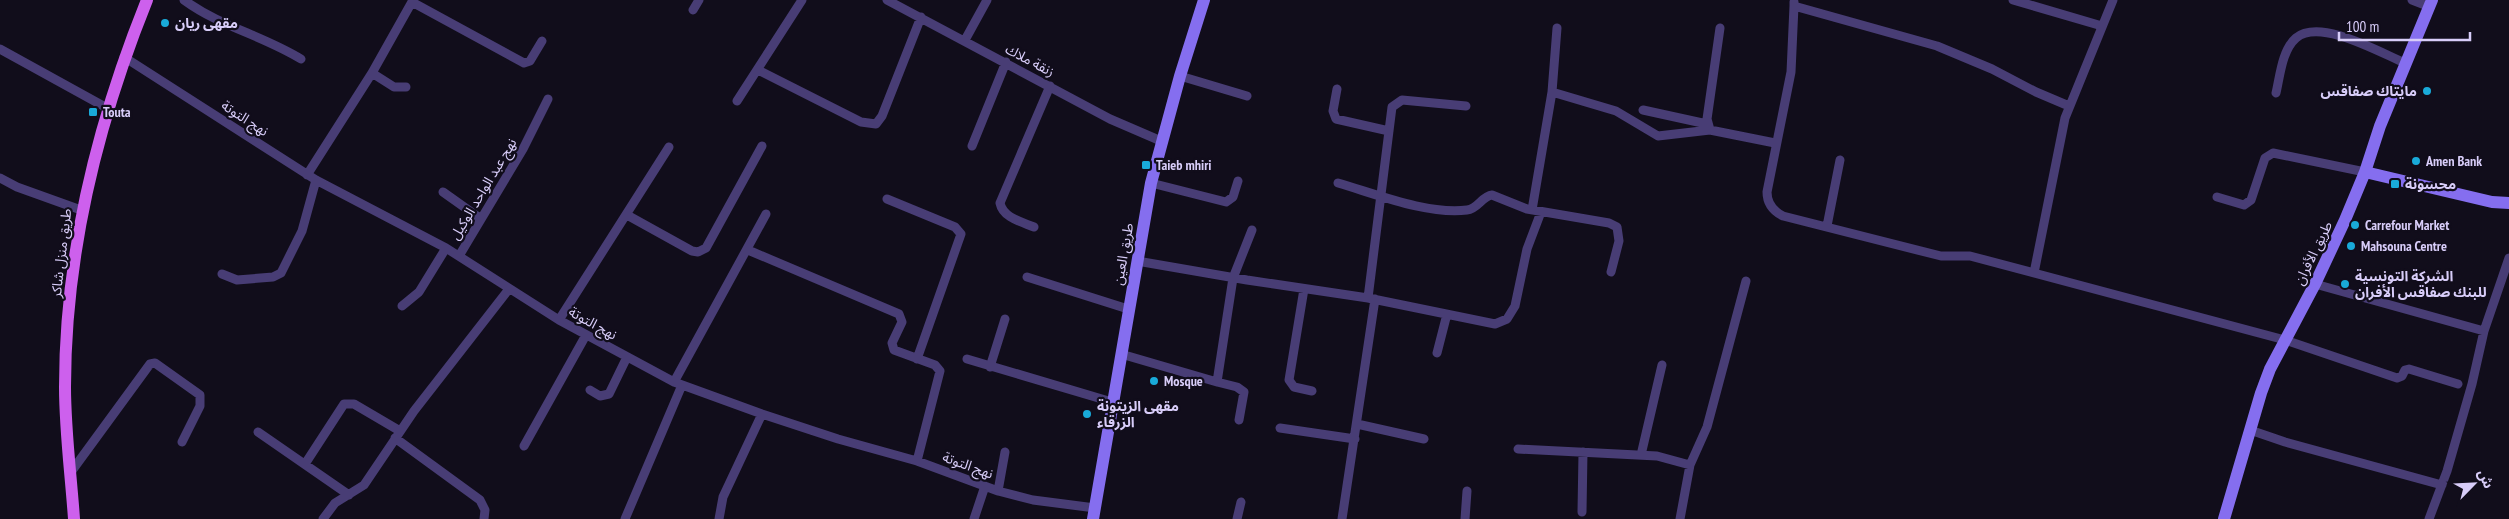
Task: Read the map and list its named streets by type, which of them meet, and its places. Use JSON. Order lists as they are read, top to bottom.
{
  "streets": {
    "main road": ["طريق منزل شاكر", "طريق الأفران", "طريق العين"],
    "street": ["زنقة ملاك", "نهج التوتة", "نهج عبد الواحد الوكيل"]
  },
  "crossings": [
    ["زنقة ملاك", "طريق العين"],
    ["نهج التوتة", "نهج عبد الواحد الوكيل"],
    ["نهج التوتة", "طريق منزل شاكر"],
    ["نهج التوتة", "طريق العين"]
  ],
  "places": {
    "other": [
      "مقهى ريان",
      "مايتاك صفاقس",
      "Amen Bank",
      "Carrefour Market",
      "Mahsouna Centre",
      "الشركة التونسية للبنك صفاقس الأفران",
      "Mosque",
      "مقهى الزيتونة الزرقاء"
    ],
    "transit": ["Touta", "Taieb mhiri", "محسونة"]
  },
  "scale_bar": "100 m",
  "north": "top right"
}
